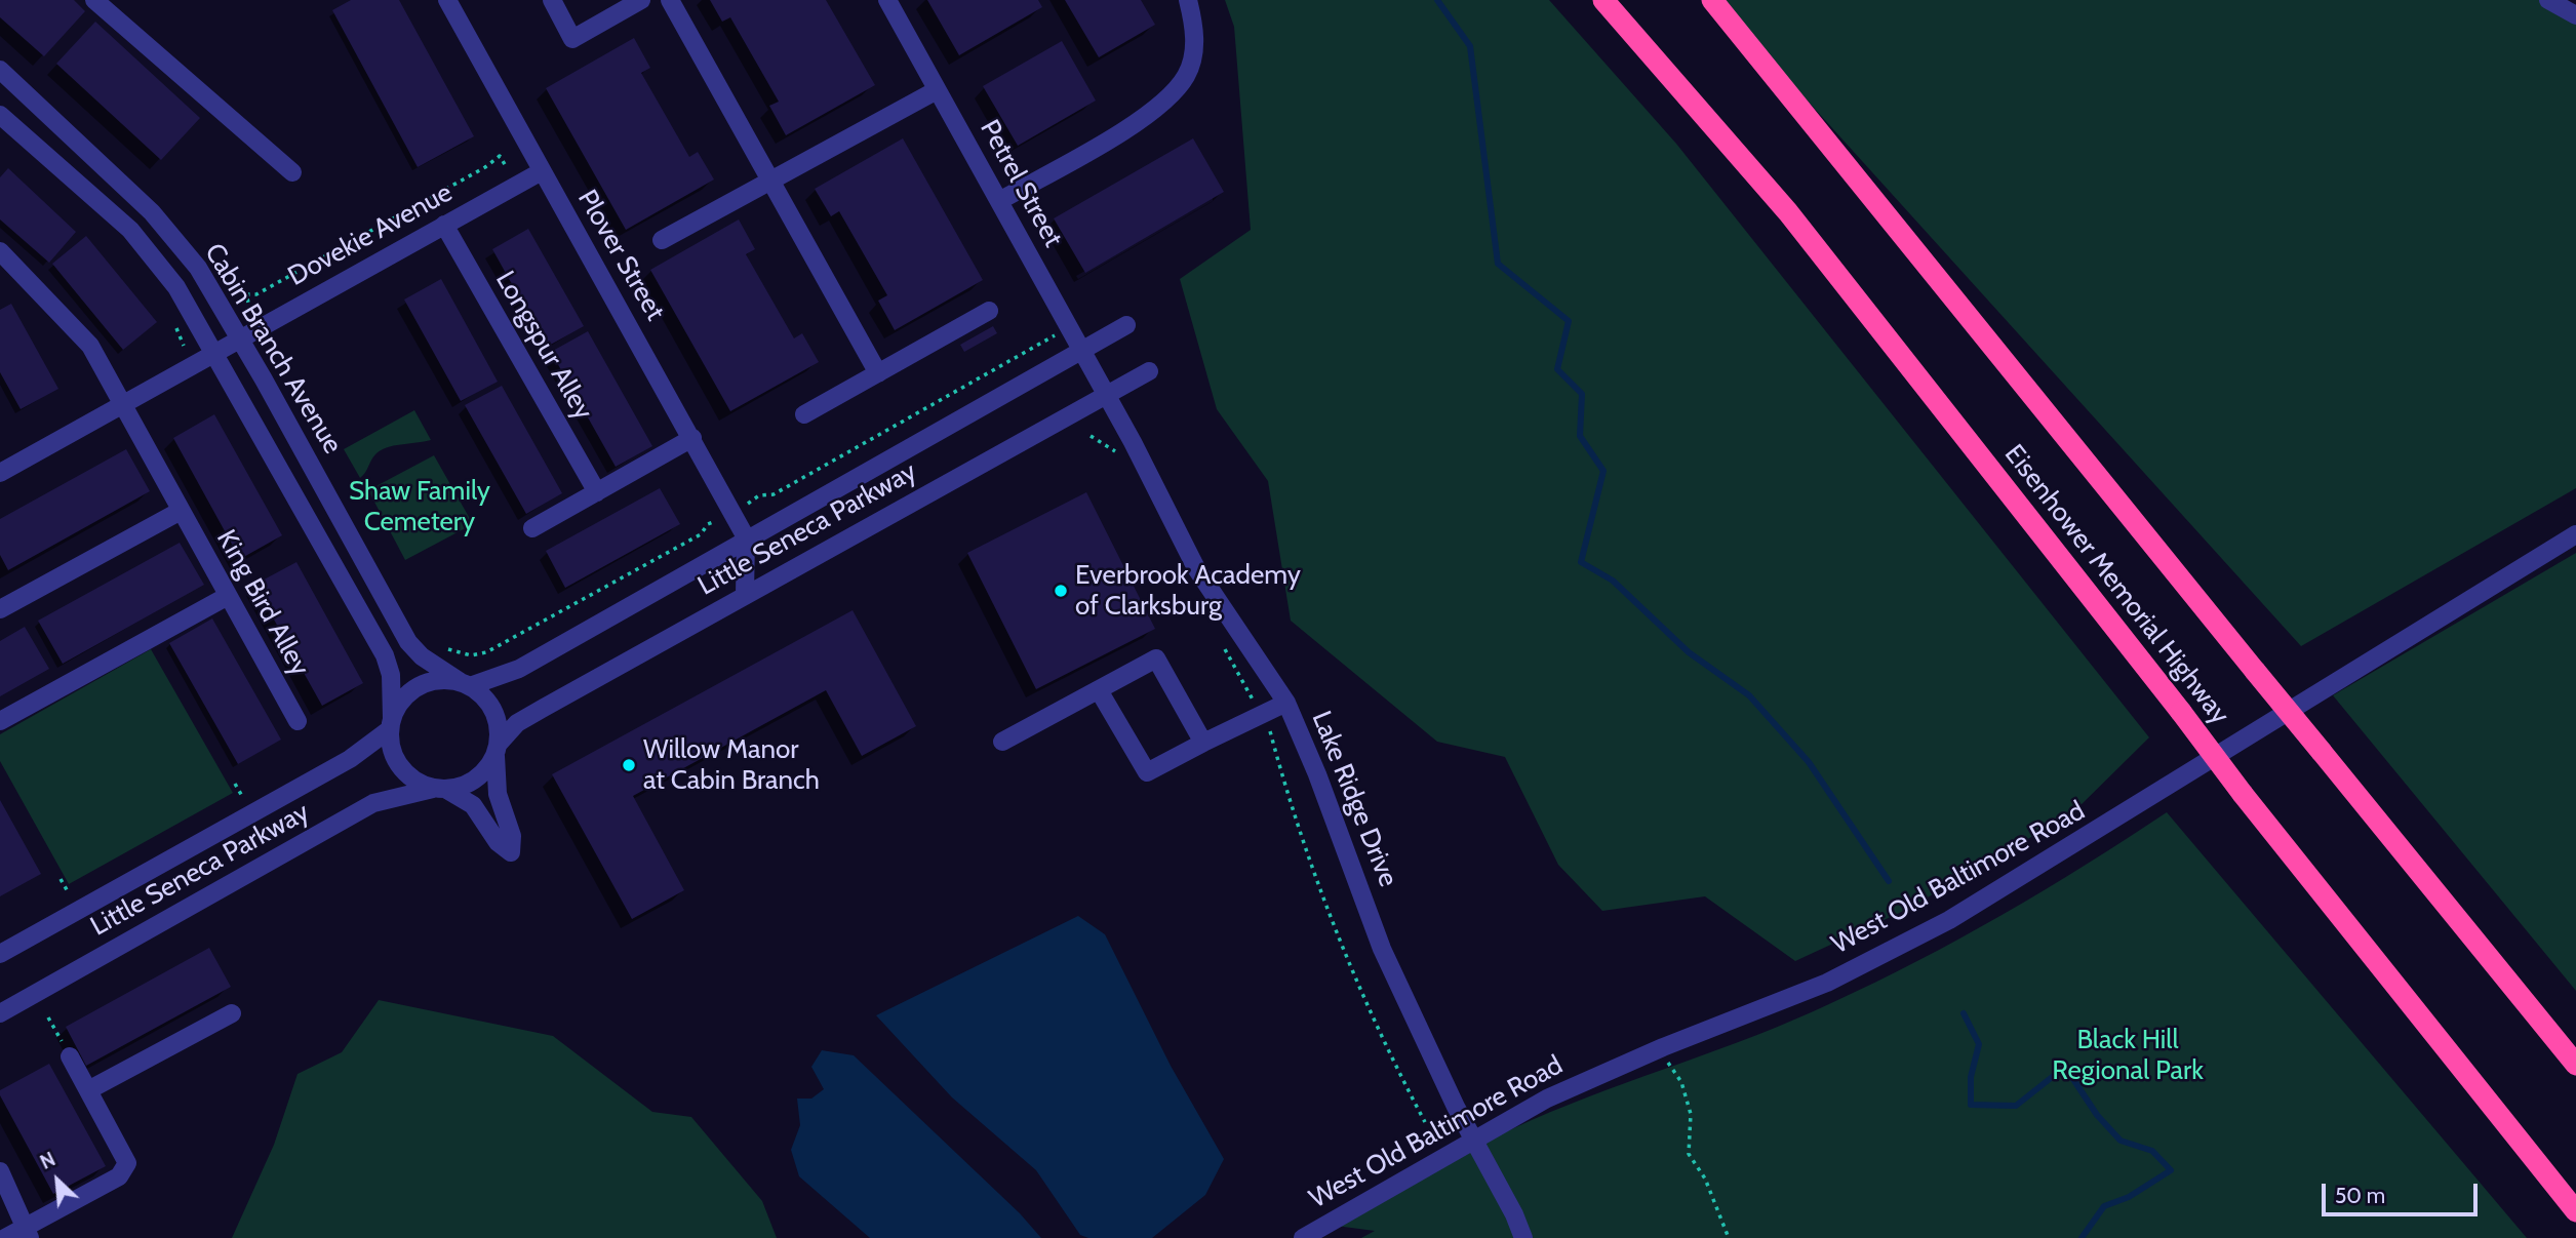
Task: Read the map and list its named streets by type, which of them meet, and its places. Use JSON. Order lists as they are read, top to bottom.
{
  "streets": {
    "highway": ["Eisenhower Memorial Highway"],
    "street": [
      "Petrel Street",
      "Dovekie Avenue",
      "Plover Street",
      "Longspur Alley",
      "Cabin Branch Avenue",
      "Little Seneca Parkway",
      "King Bird Alley",
      "Lake Ridge Drive",
      "West Old Baltimore Road"
    ]
  },
  "crossings": [
    ["Petrel Street", "Little Seneca Parkway"],
    ["Petrel Street", "Lake Ridge Drive"],
    ["Dovekie Avenue", "Plover Street"],
    ["Dovekie Avenue", "Longspur Alley"],
    ["Dovekie Avenue", "Cabin Branch Avenue"],
    ["Dovekie Avenue", "King Bird Alley"],
    ["Plover Street", "Little Seneca Parkway"],
    ["Cabin Branch Avenue", "Little Seneca Parkway"],
    ["Little Seneca Parkway", "Lake Ridge Drive"],
    ["Lake Ridge Drive", "West Old Baltimore Road"]
  ],
  "parks": ["Shaw Family Cemetery", "Black Hill Regional Park"],
  "places": ["Everbrook Academy of Clarksburg", "Willow Manor at Cabin Branch"],
  "scale_bar": "50 m",
  "north": "top left"
}
